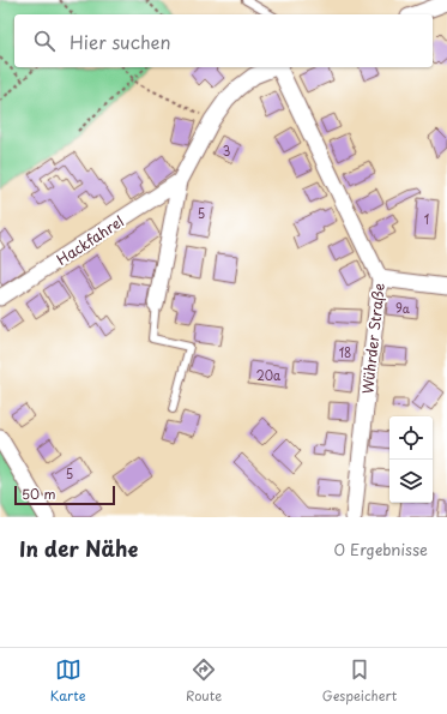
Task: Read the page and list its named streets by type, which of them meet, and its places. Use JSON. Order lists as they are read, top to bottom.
{
  "streets": {
    "street": ["Hackfahrel", "Wührder Straße"]
  },
  "house_numbers": [
    "3",
    "5",
    "1",
    "9a",
    "18",
    "20a",
    "5"
  ],
  "scale_bar": "50 m",
  "page": {
    "search": "Hier suchen",
    "scale": "50 m",
    "heading": ["In der Nähe", "0 Ergebnisse"],
    "nav": ["Karte", "Route", "Gespeichert"]
  }
}
